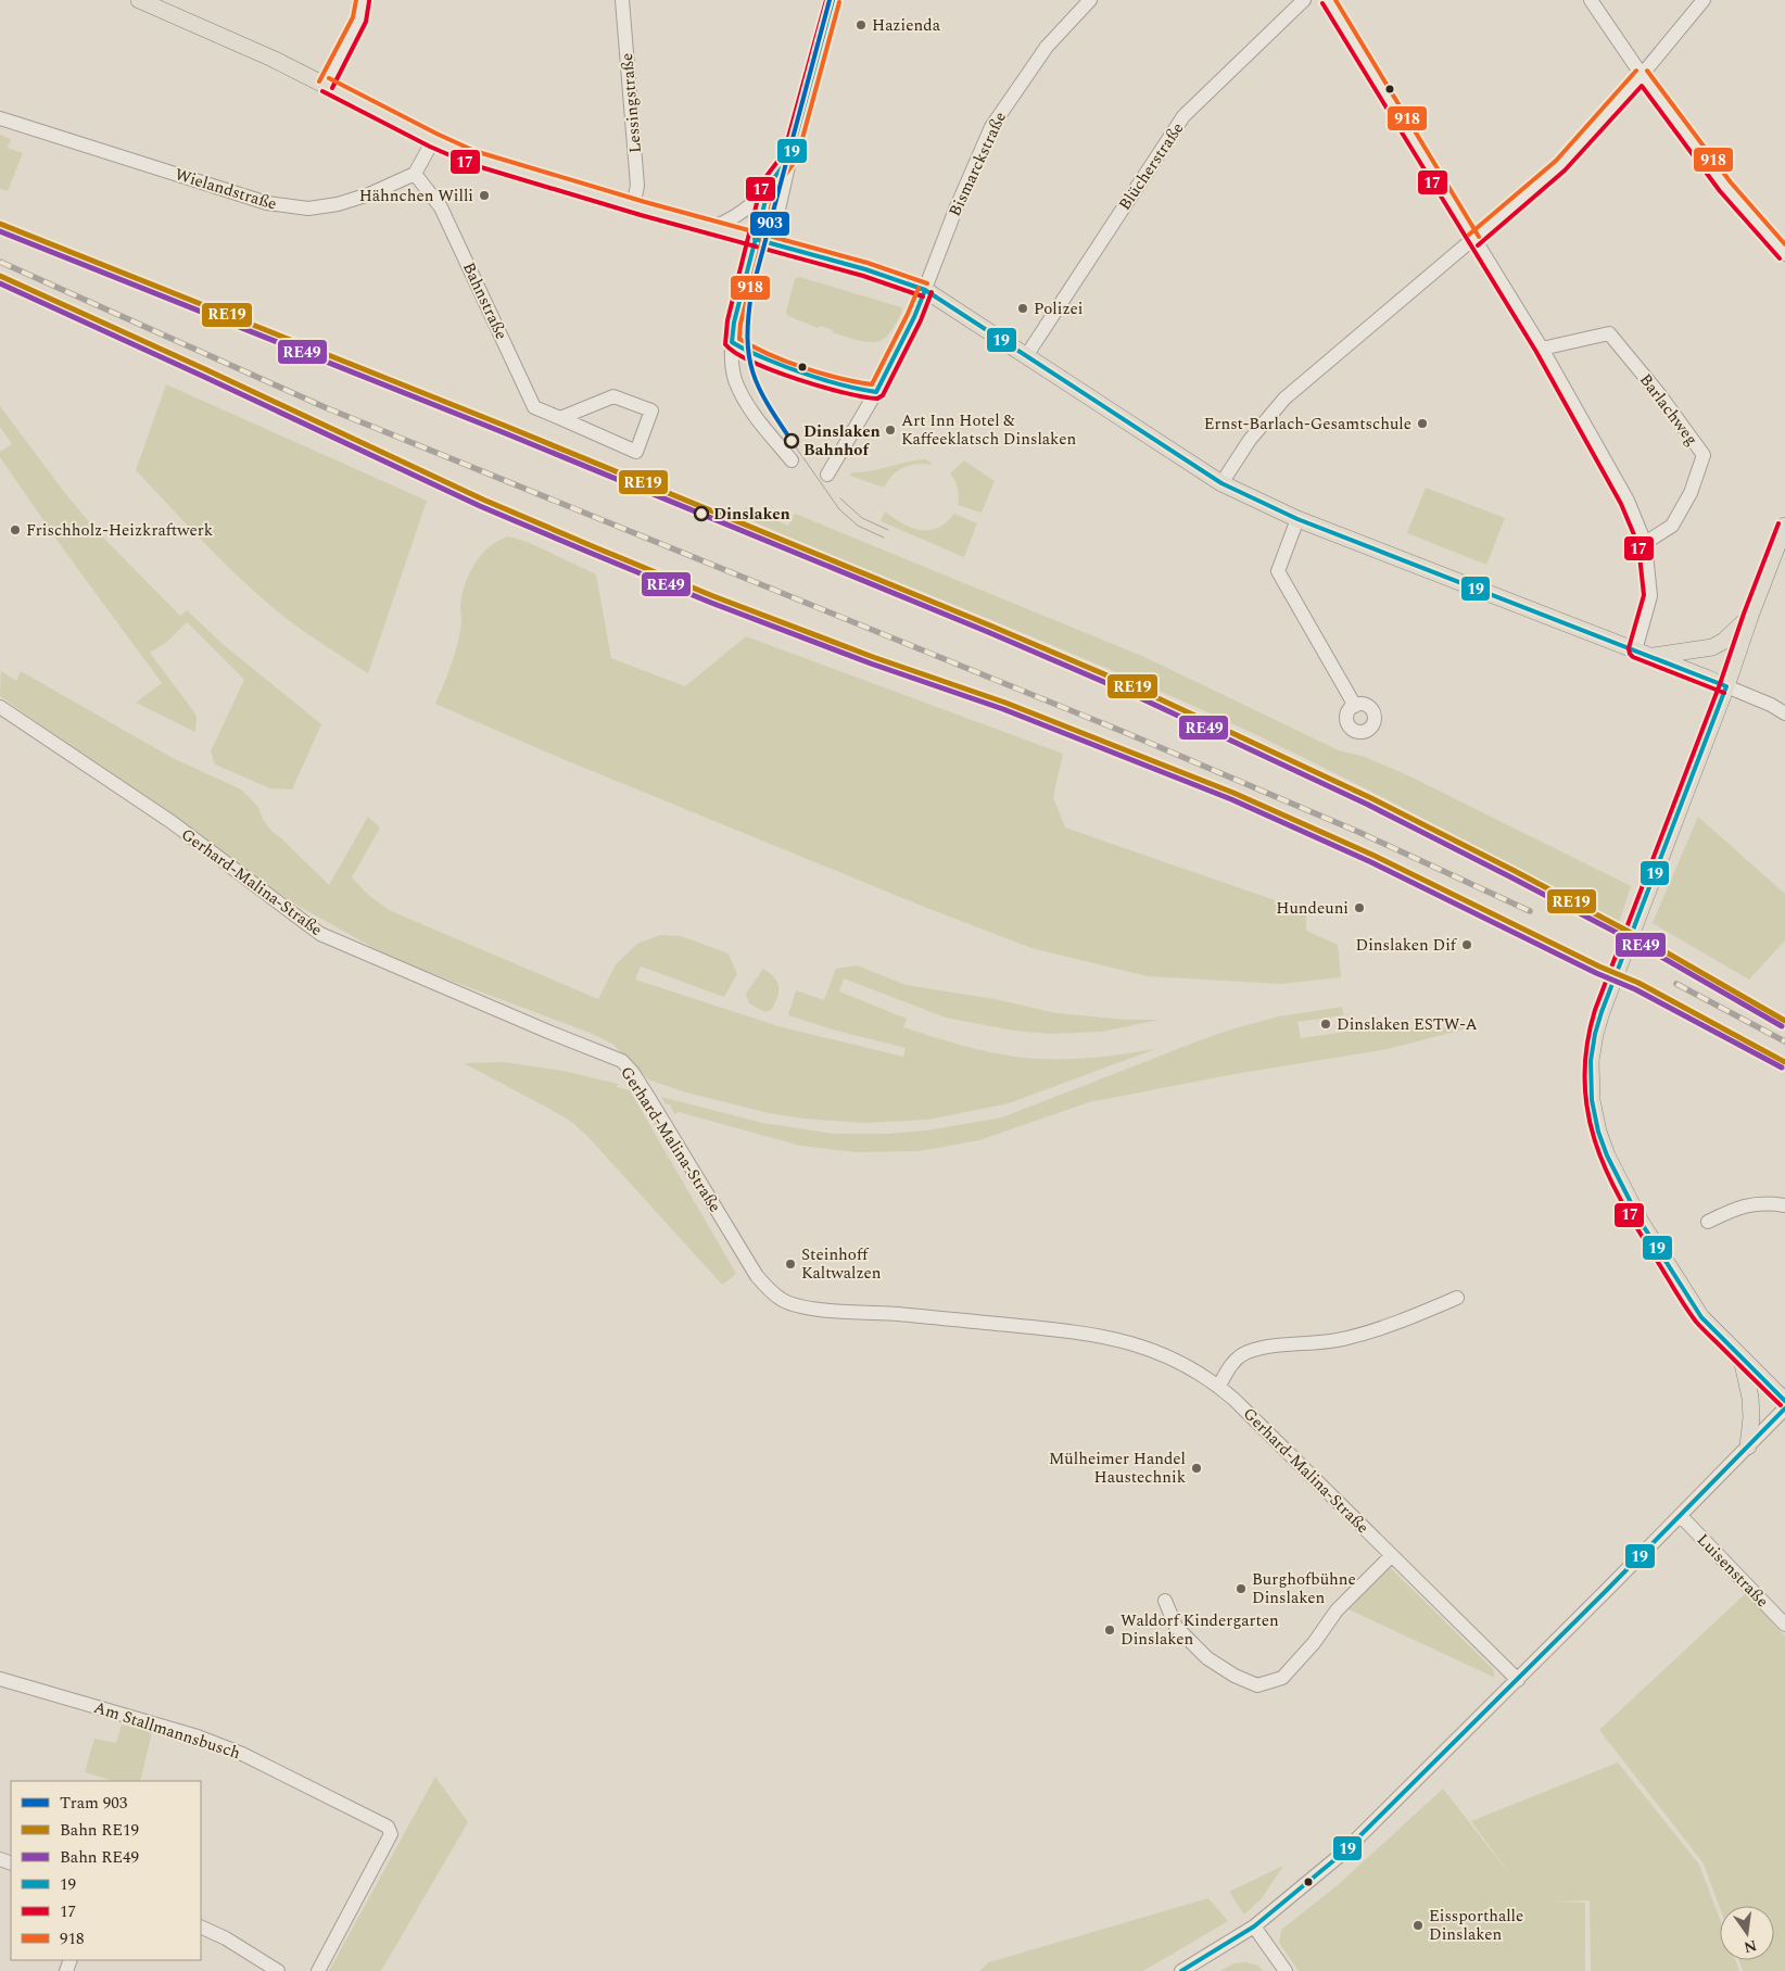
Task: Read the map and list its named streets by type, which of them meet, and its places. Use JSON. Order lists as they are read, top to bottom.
{
  "streets": {
    "street": [
      "Lessingstraße",
      "Bismarckstraße",
      "Blücherstraße",
      "Wielandstraße",
      "Bahnstraße",
      "Barlachweg",
      "Gerhard-Malina-Straße",
      "Luisenstraße",
      "Am Stallmannsbusch"
    ]
  },
  "crossings": [
    ["Wielandstraße", "Bahnstraße"]
  ],
  "places": [
    "Hazienda",
    "Hähnchen Willi",
    "Polizei",
    "Ernst-Barlach-Gesamtschule",
    "Art Inn Hotel & Kaffeeklatsch Dinslaken",
    "Dinslaken Bahnhof",
    "Dinslaken",
    "Frischholz-Heizkraftwerk",
    "Hundeuni",
    "Dinslaken Dif",
    "Dinslaken ESTW-A",
    "Steinhoff Kaltwalzen",
    "Mülheimer Handel Haustechnik",
    "Burghofbühne Dinslaken",
    "Waldorf Kindergarten Dinslaken",
    "Eissporthalle Dinslaken"
  ],
  "lines": [
    "tram line 903",
    "transit line 19",
    "transit line 17",
    "transit line 918",
    "rail line RE19",
    "rail line RE49"
  ],
  "legend": [
    "Tram 903",
    "Bahn RE19",
    "Bahn RE49",
    "19",
    "17",
    "918"
  ],
  "north": "bottom"
}
